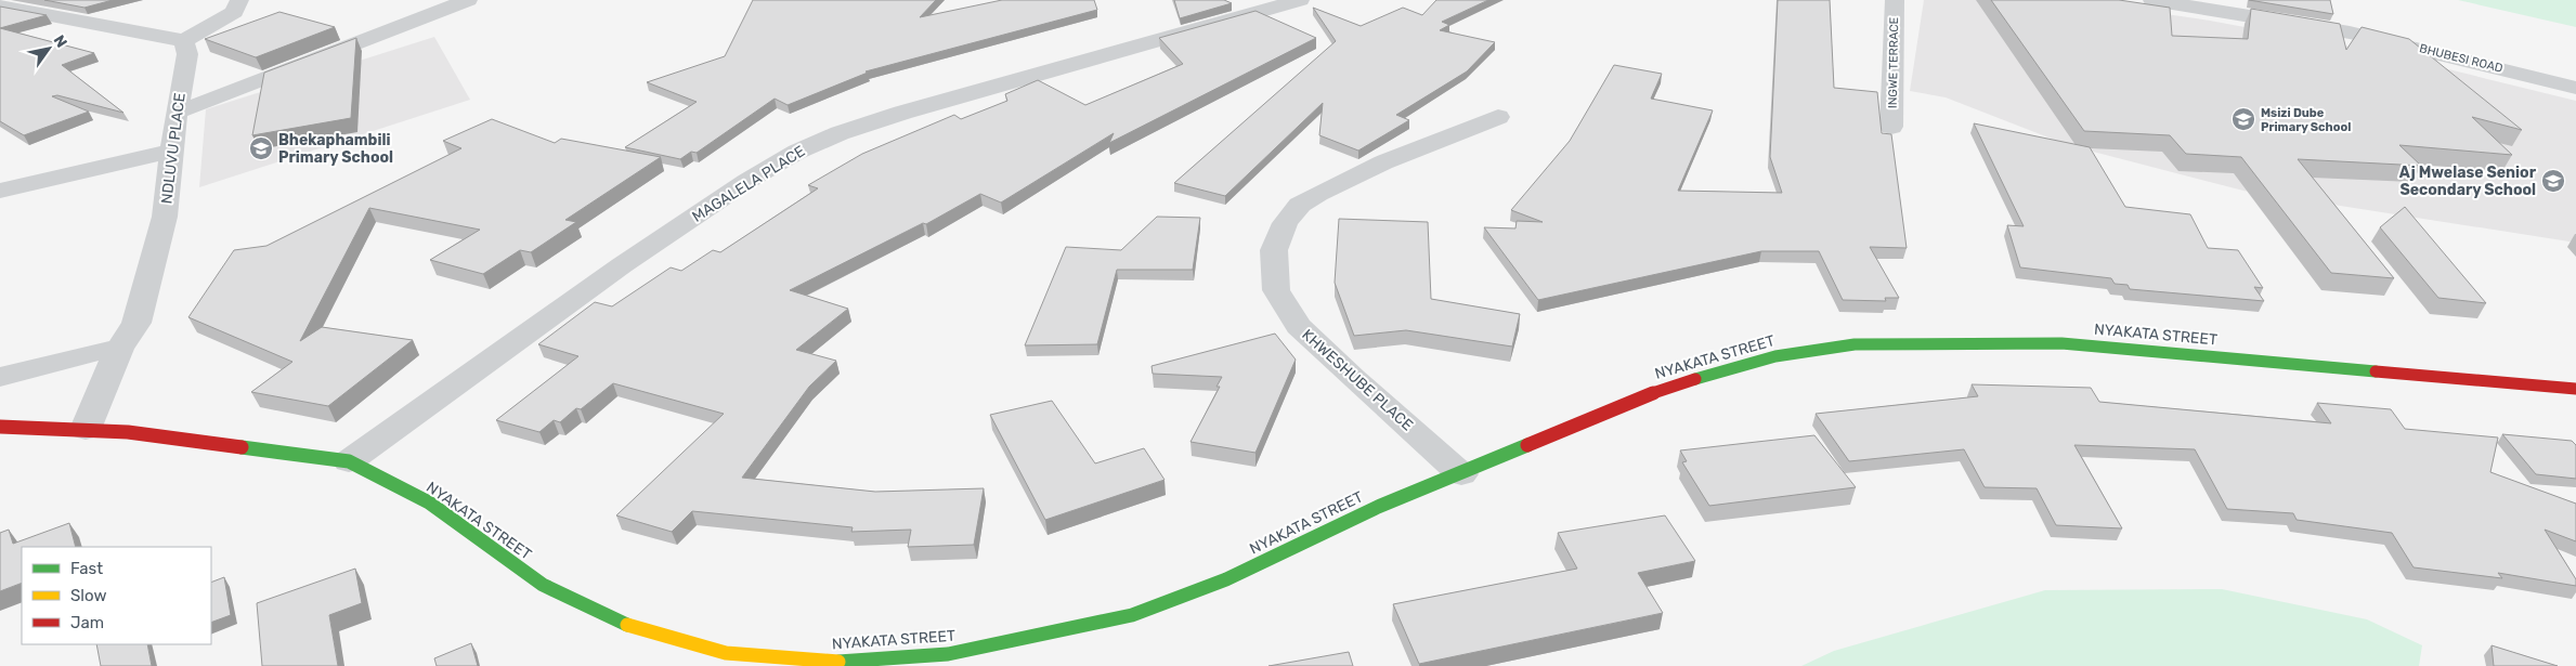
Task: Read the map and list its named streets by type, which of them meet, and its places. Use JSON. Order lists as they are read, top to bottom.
{
  "streets": {
    "street": [
      "BHUBESI ROAD",
      "INGWE TERRACE",
      "NDLUVU PLACE",
      "MAGALELA PLACE",
      "NYAKATA STREET",
      "KHWESHUBE PLACE"
    ]
  },
  "crossings": [
    ["NDLUVU PLACE", "NYAKATA STREET"],
    ["MAGALELA PLACE", "NYAKATA STREET"],
    ["NYAKATA STREET", "KHWESHUBE PLACE"]
  ],
  "places": {
    "school or university": ["Msizi Dube Primary School", "Bhekaphambili Primary School", "Aj Mwelase Senior Secondary School"]
  },
  "legend": ["Fast", "Slow", "Jam"],
  "north": "top right"
}
